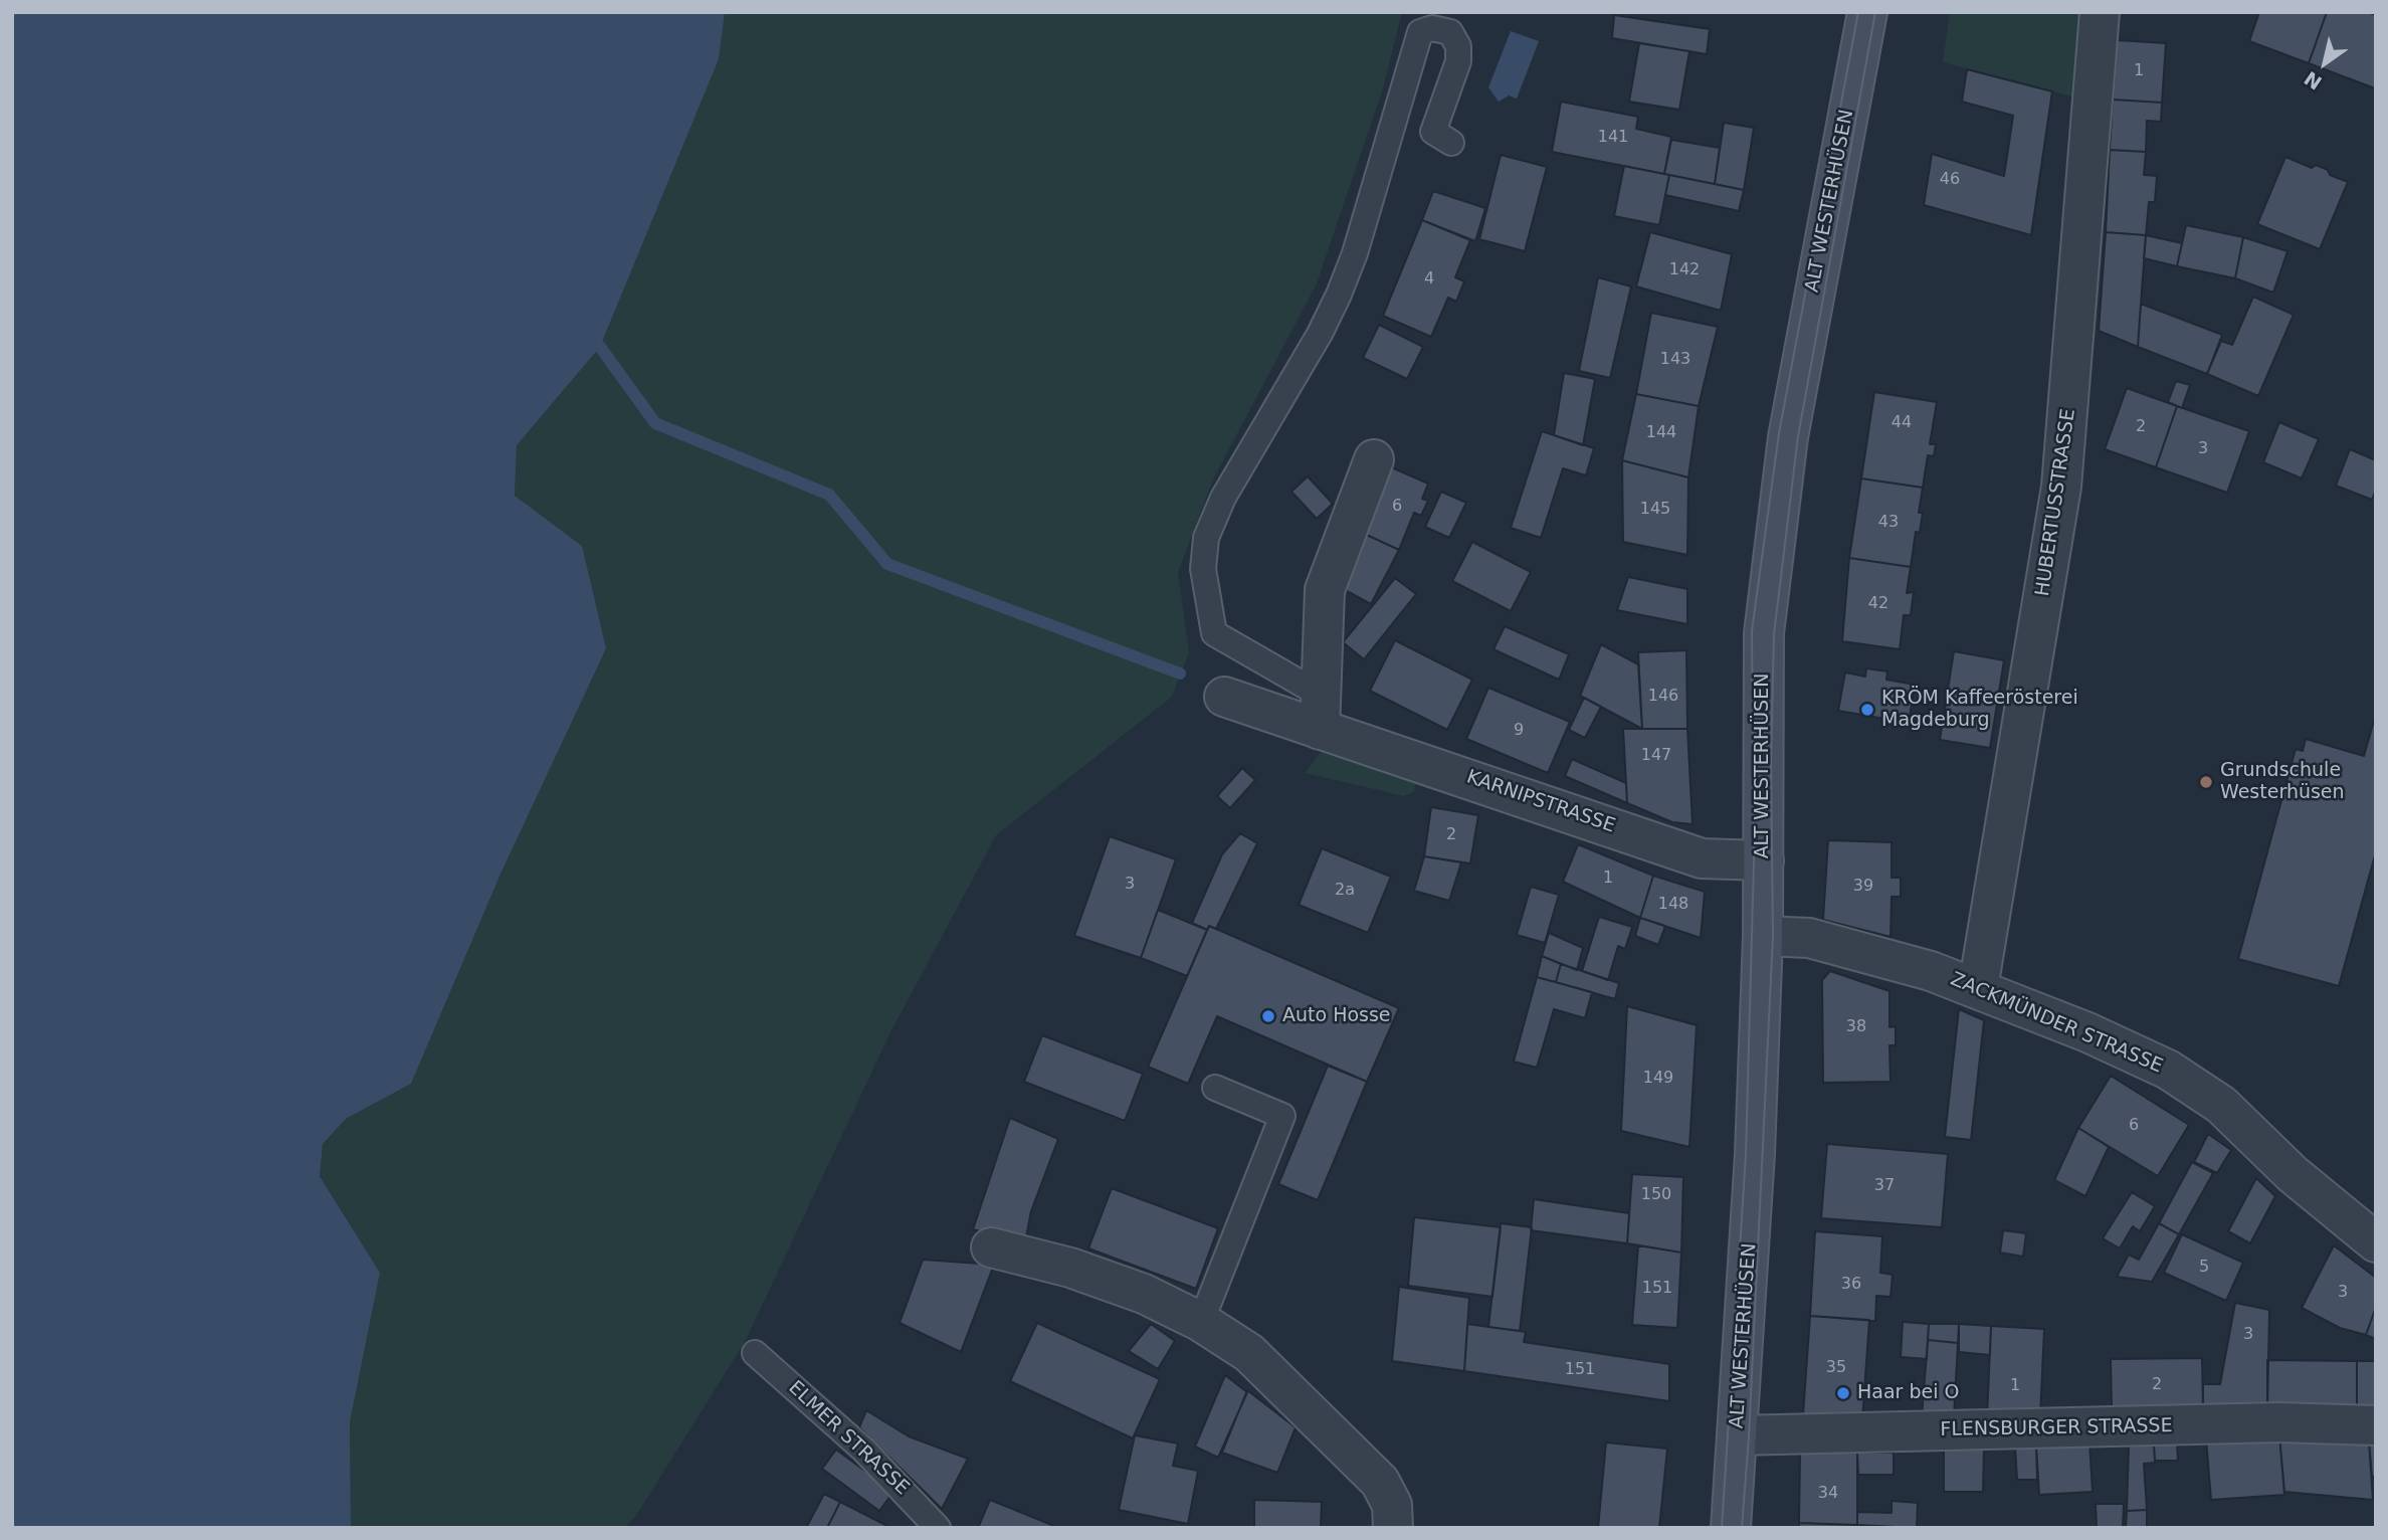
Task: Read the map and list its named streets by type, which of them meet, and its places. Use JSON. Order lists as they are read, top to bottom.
{
  "streets": {
    "main road": ["ALT WESTERHÜSEN"],
    "street": [
      "HUBERTUSSTRASSE",
      "KARNIPSTRASSE",
      "ZACKMÜNDER STRASSE",
      "FLENSBURGER STRASSE"
    ],
    "lane": ["ELMER STRASSE"]
  },
  "crossings": [
    ["ALT WESTERHÜSEN", "KARNIPSTRASSE"],
    ["ALT WESTERHÜSEN", "ZACKMÜNDER STRASSE"],
    ["ALT WESTERHÜSEN", "FLENSBURGER STRASSE"],
    ["HUBERTUSSTRASSE", "ZACKMÜNDER STRASSE"]
  ],
  "places": [
    "KRÖM Kaffeerösterei Magdeburg",
    "Grundschule Westerhüsen",
    "Auto Hosse",
    "Haar bei O"
  ],
  "house_numbers": [
    "1",
    "141",
    "46",
    "142",
    "4",
    "143",
    "44",
    "2",
    "144",
    "3",
    "6",
    "145",
    "43",
    "42",
    "146",
    "9",
    "147",
    "2",
    "1",
    "3",
    "39",
    "2a",
    "148",
    "38",
    "149",
    "6",
    "37",
    "150",
    "5",
    "36",
    "151",
    "3",
    "3",
    "35",
    "151",
    "2",
    "1",
    "34"
  ],
  "north": "bottom left"
}
